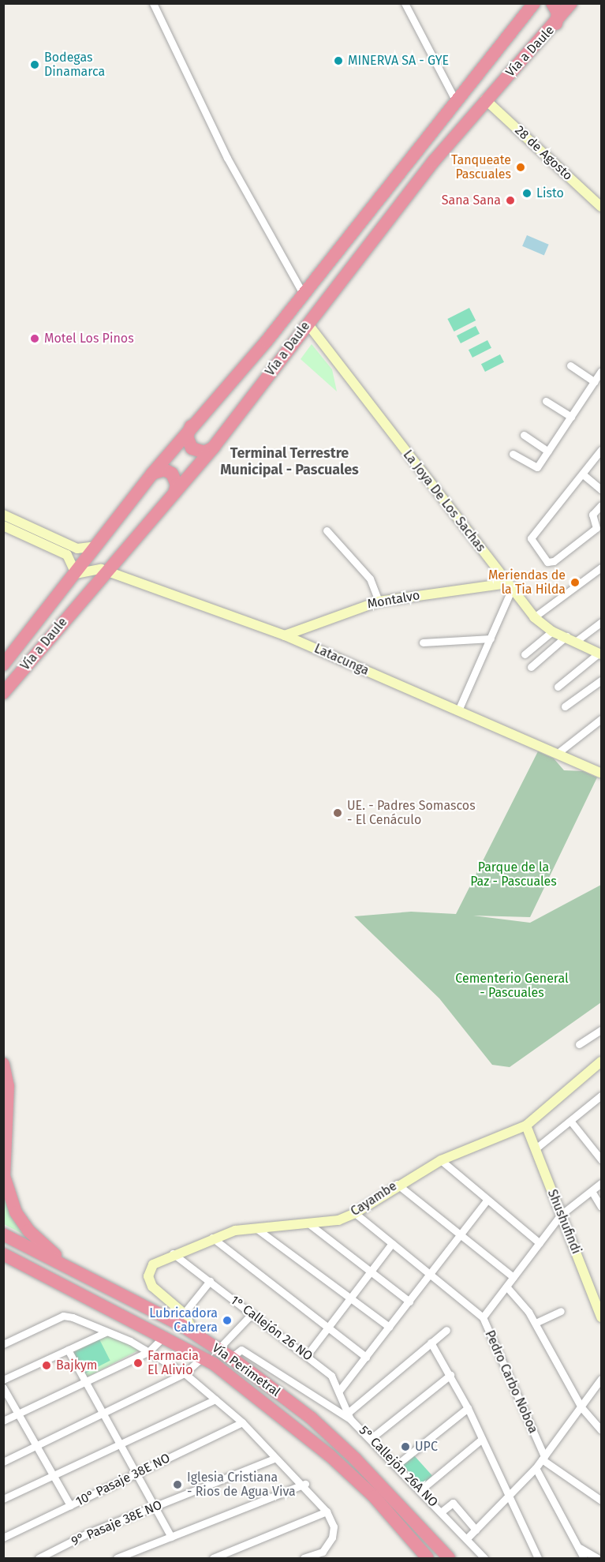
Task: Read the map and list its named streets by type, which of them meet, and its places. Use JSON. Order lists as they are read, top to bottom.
{
  "streets": {
    "highway": ["Vía a Daule", "Vía Perimetral"],
    "street": [
      "28 de Agosto",
      "La Joya De Los Sachas",
      "Montalvo",
      "Latacunga",
      "Cayambe",
      "Shushufindi",
      "1° Callejón 26 NO",
      "Pedro Carbo Noboa",
      "5° Callejón 26A NO",
      "10° Pasaje 38E NO",
      "9° Pasaje 38E NO"
    ]
  },
  "crossings": [
    ["Vía a Daule", "28 de Agosto"],
    ["Vía a Daule", "La Joya De Los Sachas"],
    ["Vía a Daule", "Latacunga"],
    ["La Joya De Los Sachas", "Montalvo"],
    ["Montalvo", "Latacunga"],
    ["Cayambe", "Shushufindi"],
    ["Cayambe", "1° Callejón 26 NO"],
    ["Cayambe", "Vía Perimetral"],
    ["Shushufindi", "Pedro Carbo Noboa"],
    ["1° Callejón 26 NO", "5° Callejón 26A NO"],
    ["Vía Perimetral", "5° Callejón 26A NO"]
  ],
  "districts": ["Terminal Terrestre Municipal - Pascuales"],
  "parks": ["Parque de la Paz - Pascuales", "Cementerio General - Pascuales"],
  "places": [
    "MINERVA SA - GYE",
    "Bodegas Dinamarca",
    "Tanqueate Pascuales",
    "Listo",
    "Sana Sana",
    "Motel Los Pinos",
    "Meriendas de la Tia Hilda",
    "UE. - Padres Somascos - El Cenáculo",
    "Lubricadora Cabrera",
    "Farmacia El Alivio",
    "Bajkym",
    "UPC",
    "Iglesia Cristiana - Rios de Agua Viva"
  ]
}
